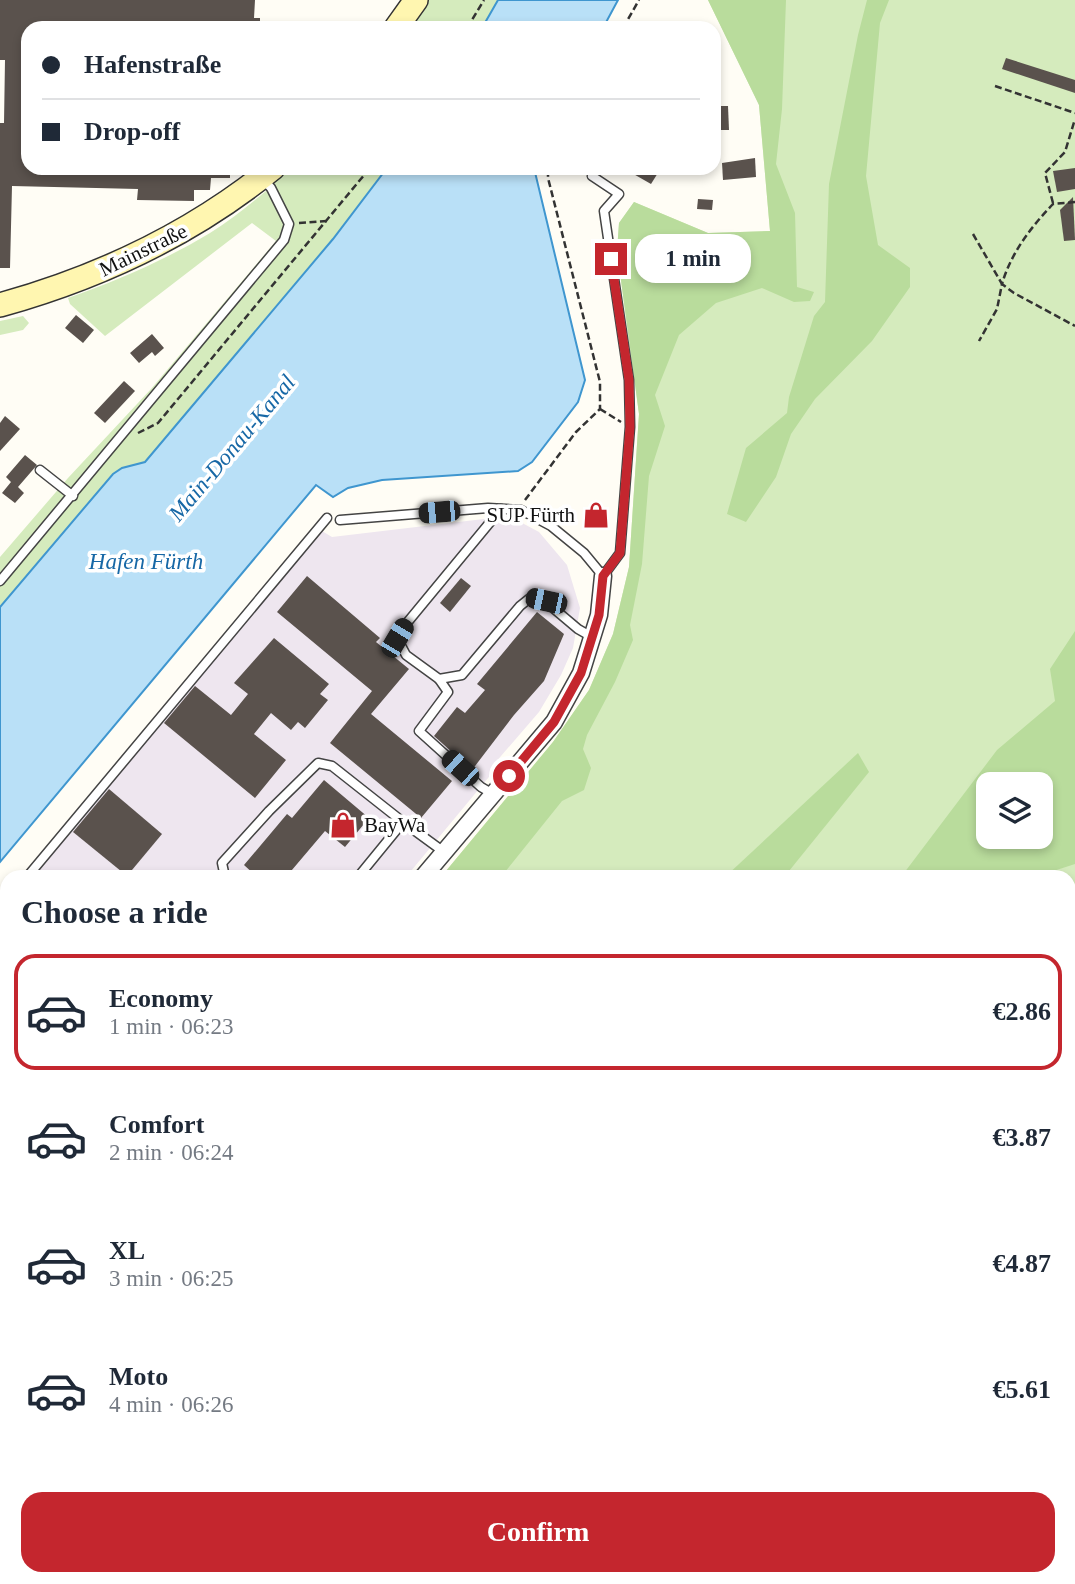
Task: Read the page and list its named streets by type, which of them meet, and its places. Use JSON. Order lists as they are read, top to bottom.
{
  "streets": {
    "main road": ["Mainstraße"]
  },
  "water": ["Main-Donau-Kanal", "Hafen Fürth"],
  "places": {
    "shop": ["SUP Fürth", "BayWa"]
  },
  "page": {
    "banner": ["Hafenstraße", "Drop-off"],
    "bubble": "1 min",
    "heading": "Choose a ride",
    "list": [
      {
        "name": "Economy",
        "note": "1 min · 06:23",
        "value": "€2.86"
      },
      {
        "name": "Comfort",
        "note": "2 min · 06:24",
        "value": "€3.87"
      },
      {
        "name": "XL",
        "note": "3 min · 06:25",
        "value": "€4.87"
      },
      {
        "name": "Moto",
        "note": "4 min · 06:26",
        "value": "€5.61"
      }
    ],
    "buttons": "Confirm"
  }
}
